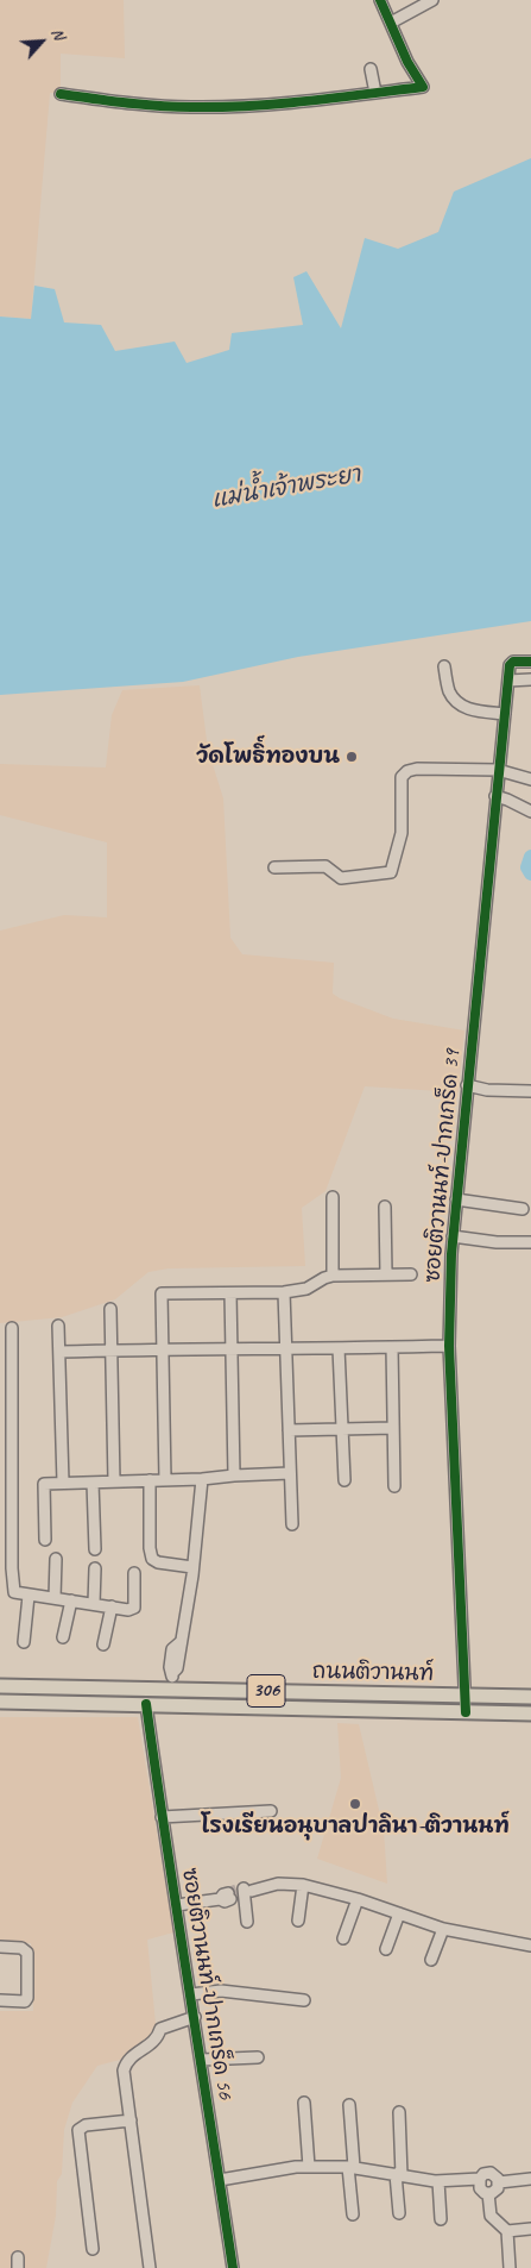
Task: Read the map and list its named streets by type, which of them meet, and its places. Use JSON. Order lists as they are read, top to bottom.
{
  "streets": {
    "main road": ["ถนนติวานนท์", "306"],
    "street": ["ซอยติวานนท์-ปากเกร็ด 39", "ซอยติวานนท์-ปากเกร็ด 56"]
  },
  "crossings": [
    ["ซอยติวานนท์-ปากเกร็ด 39", "ถนนติวานนท์"],
    ["ถนนติวานนท์", "ซอยติวานนท์-ปากเกร็ด 56"]
  ],
  "water": ["แม่น้ำเจ้าพระยา"],
  "places": ["วัดโพธิ์ทองบน", "โรงเรียนอนุบาลปาลินา-ติวานนท์"],
  "north": "top right"
}
